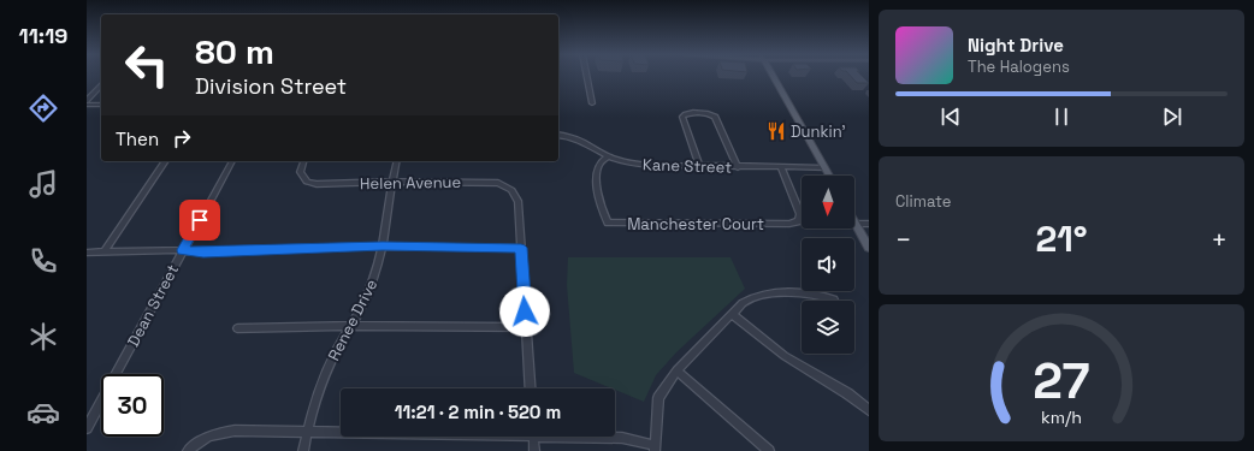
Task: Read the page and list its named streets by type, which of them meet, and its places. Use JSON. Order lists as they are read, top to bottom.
{
  "streets": {
    "street": [
      "Kane Street",
      "Helen Avenue",
      "Manchester Court",
      "Dean Street",
      "Renee Drive"
    ]
  },
  "crossings": [
    ["Kane Street", "Manchester Court"],
    ["Helen Avenue", "Renee Drive"]
  ],
  "places": {
    "restaurant": ["Dunkin'"]
  },
  "north": "bottom",
  "page": {
    "tabs": "11:19",
    "turn": ["80 m", "Division Street"],
    "song": ["Night Drive", "The Halogens"],
    "then": "Then",
    "tile": "Climate",
    "heat": ["−", "21°", "+"],
    "limit": "30",
    "trip": "11:21 · 2 min · 520 m",
    "gauge": ["27", "km/h"]
  }
}
